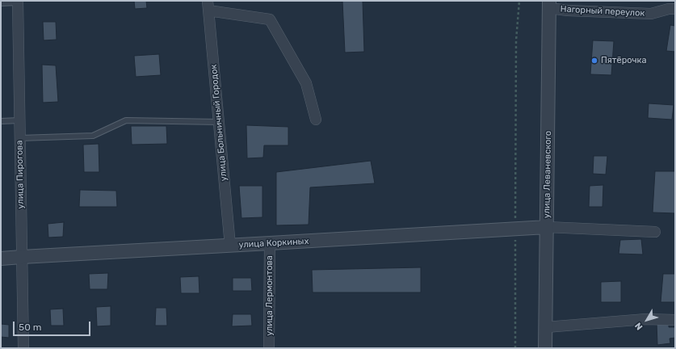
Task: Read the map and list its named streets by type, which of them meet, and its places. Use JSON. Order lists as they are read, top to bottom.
{
  "streets": {
    "street": [
      "Нагорный переулок",
      "улица Больничный Городок",
      "улица Пирогова",
      "улица Леваневского",
      "улица Коркиных",
      "улица Лермонтова"
    ]
  },
  "crossings": [
    ["Нагорный переулок", "улица Леваневского"],
    ["улица Больничный Городок", "улица Коркиных"],
    ["улица Пирогова", "улица Коркиных"],
    ["улица Леваневского", "улица Коркиных"],
    ["улица Коркиных", "улица Лермонтова"]
  ],
  "places": ["Пятёрочка"],
  "scale_bar": "50 m",
  "north": "bottom left"
}
